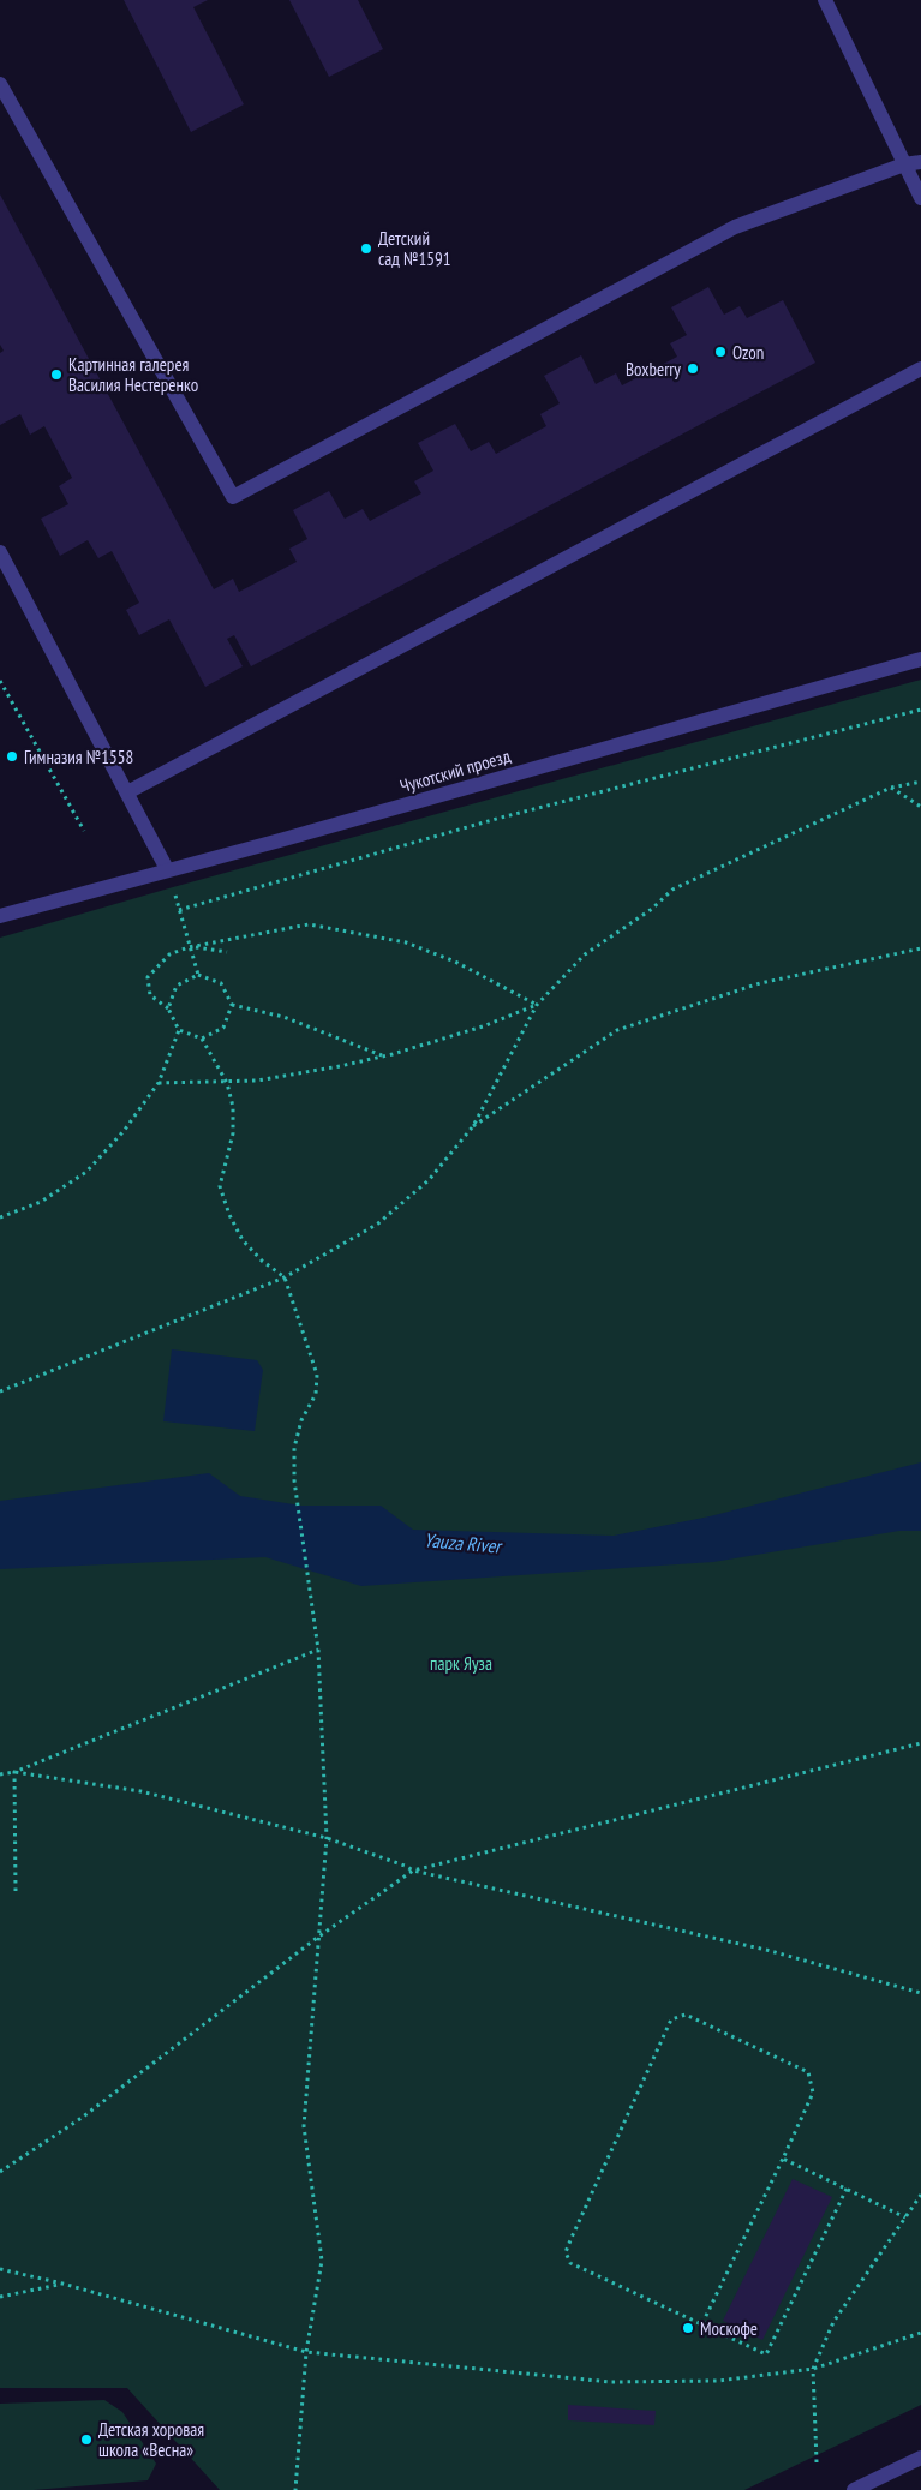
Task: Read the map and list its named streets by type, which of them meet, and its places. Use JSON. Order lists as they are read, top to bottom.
{
  "streets": {
    "street": ["Чукотский проезд"]
  },
  "water": ["Yauza River"],
  "parks": ["парк Яуза"],
  "places": [
    "Детский сад №1591",
    "Ozon",
    "Boxberry",
    "Картинная галерея Василия Нестеренко",
    "Гимназия №1558",
    "Москофе",
    "Детская хоровая школа «Весна»"
  ]
}
